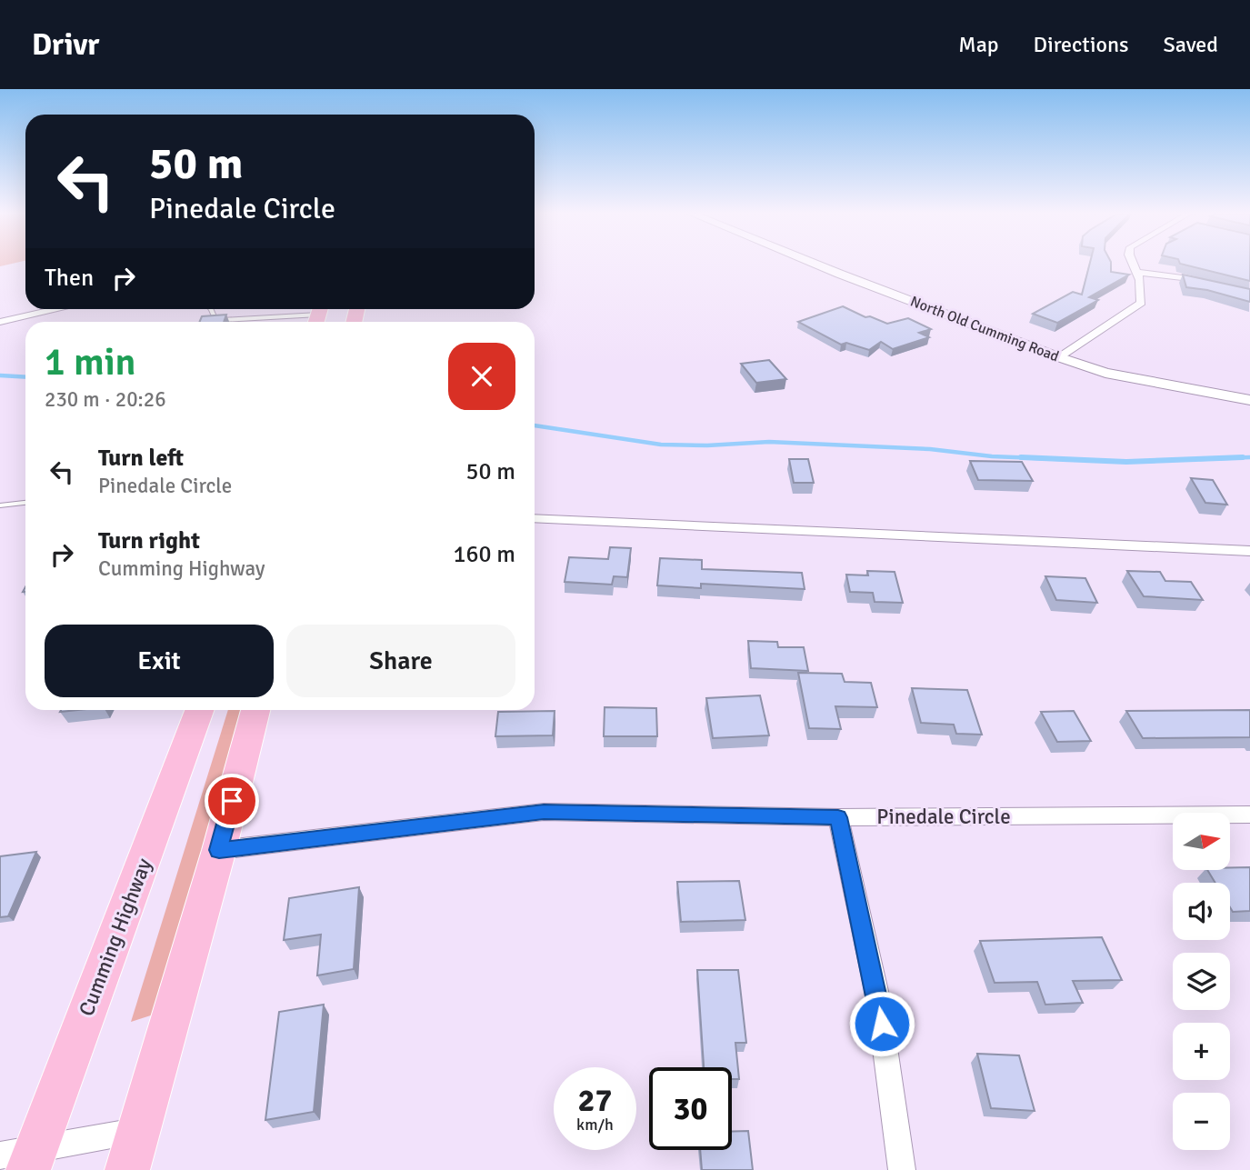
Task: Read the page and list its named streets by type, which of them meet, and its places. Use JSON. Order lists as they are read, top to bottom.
{
  "streets": {
    "highway": ["Cumming Highway"],
    "street": ["North Old Cumming Road", "Pinedale Circle"]
  },
  "north": "right",
  "page": {
    "header": "Drivr",
    "nav": ["Map", "Directions", "Saved"],
    "turn": ["50 m", "Pinedale Circle"],
    "then": "Then",
    "heading": ["1 min", "230 m · 20:26"],
    "list": [
      {
        "name": "Turn left",
        "note": "Pinedale Circle",
        "value": "50 m"
      },
      {
        "name": "Turn right",
        "note": "Cumming Highway",
        "value": "160 m"
      }
    ],
    "buttons": ["Exit", "Share"],
    "map_buttons": ["+", "−"],
    "speed": "27 km/h",
    "limit": "30"
  }
}
